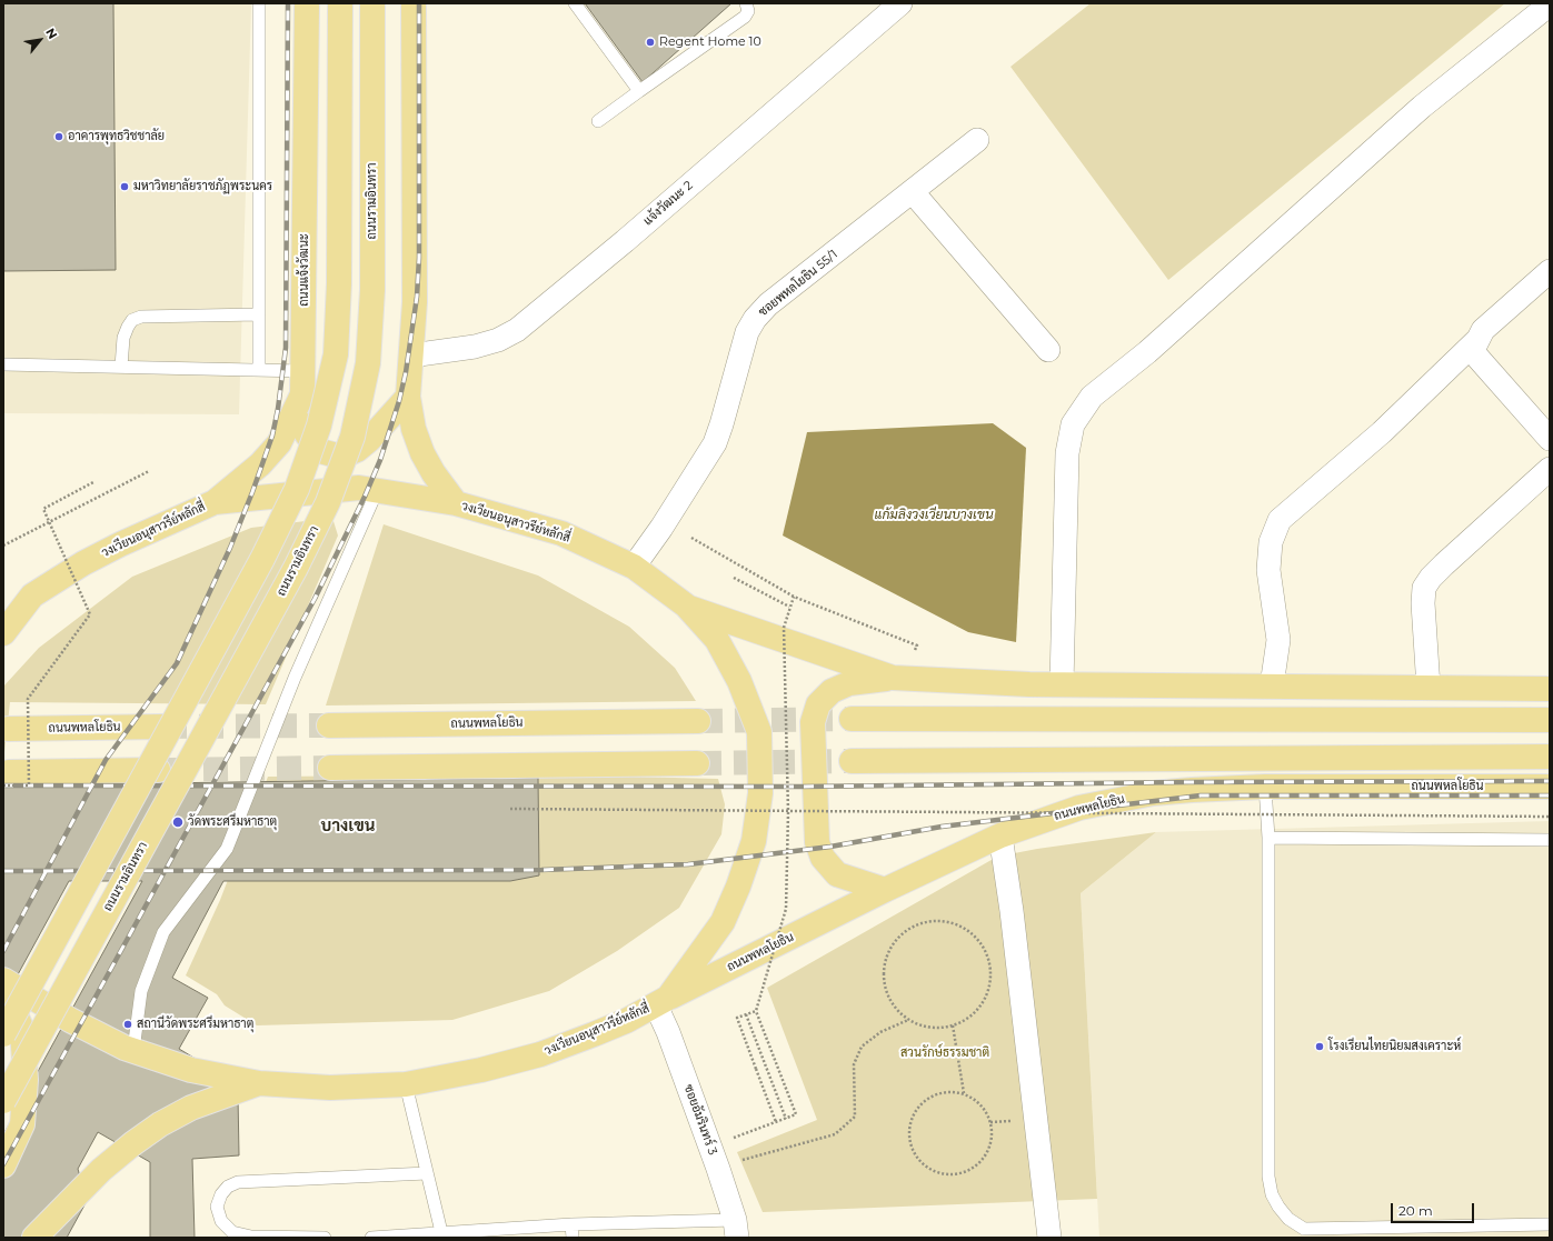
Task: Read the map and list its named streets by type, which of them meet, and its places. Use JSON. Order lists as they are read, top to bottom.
{
  "streets": {
    "main road": [
      "ถนนรามอินทรา",
      "ถนนแจ้งวัฒนะ",
      "วงเวียนอนุสาวรีย์หลักสี่",
      "ถนนพหลโยธิน"
    ],
    "street": ["แจ้งวัฒนะ 2", "ซอยพหลโยธิน 55/1", "ซอยอัมรินทร์ 3"]
  },
  "crossings": [
    ["ถนนแจ้งวัฒนะ", "วงเวียนอนุสาวรีย์หลักสี่"],
    ["ซอยพหลโยธิน 55/1", "วงเวียนอนุสาวรีย์หลักสี่"],
    ["วงเวียนอนุสาวรีย์หลักสี่", "ถนนพหลโยธิน"],
    ["วงเวียนอนุสาวรีย์หลักสี่", "ซอยอัมรินทร์ 3"],
    ["ถนนพหลโยธิน", "ซอยอัมรินทร์ 3"]
  ],
  "districts": ["บางเขน"],
  "water": ["แก้มลิงวงเวียนบางเขน"],
  "parks": ["สวนรักษ์ธรรมชาติ"],
  "places": [
    "Regent Home 10",
    "อาคารพุทธวิชชาลัย",
    "มหาวิทยาลัยราชภัฏพระนคร",
    "วัดพระศรีมหาธาตุ",
    "สถานีวัดพระศรีมหาธาตุ",
    "โรงเรียนไทยนิยมสงเคราะห์"
  ],
  "scale_bar": "20 m",
  "north": "top right"
}
